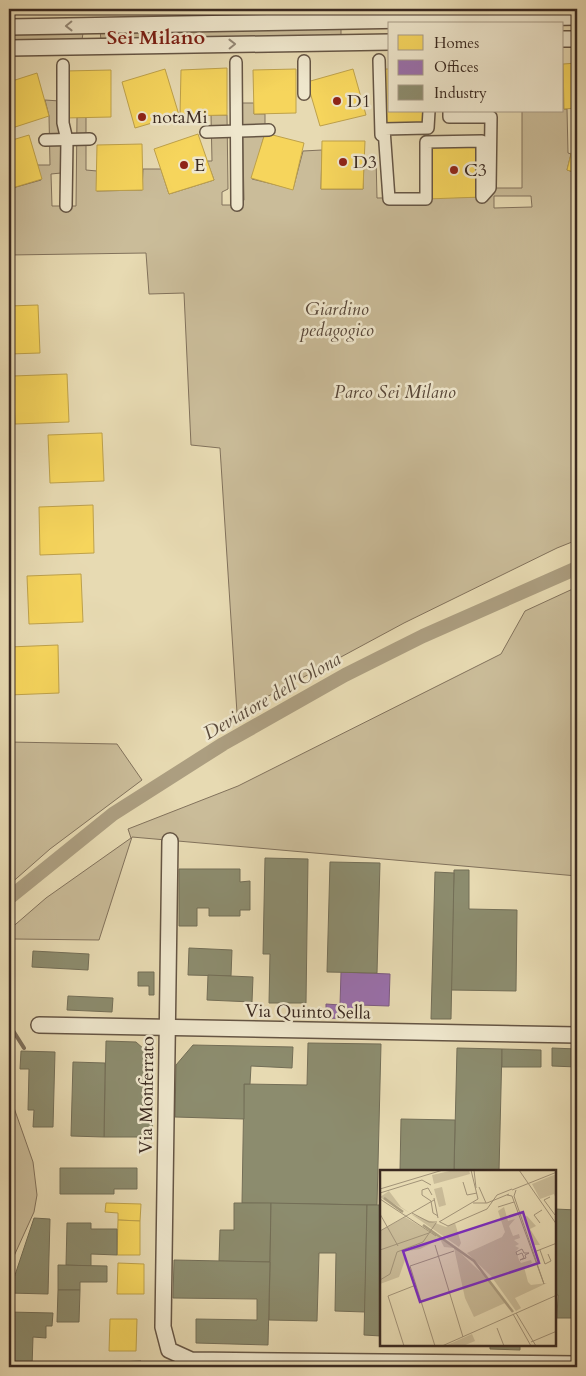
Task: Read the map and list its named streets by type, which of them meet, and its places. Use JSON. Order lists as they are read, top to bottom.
{
  "streets": {
    "street": ["Via Quinto Sella", "Via Monferrato"]
  },
  "crossings": [
    ["Via Quinto Sella", "Via Monferrato"]
  ],
  "districts": ["Sei Milano"],
  "water": ["Deviatore dell'Olona"],
  "parks": ["Giardino pedagogico", "Parco Sei Milano"],
  "places": [
    "D1",
    "notaMi",
    "D3",
    "E",
    "C3"
  ],
  "legend": ["Homes", "Offices", "Industry"]
}
